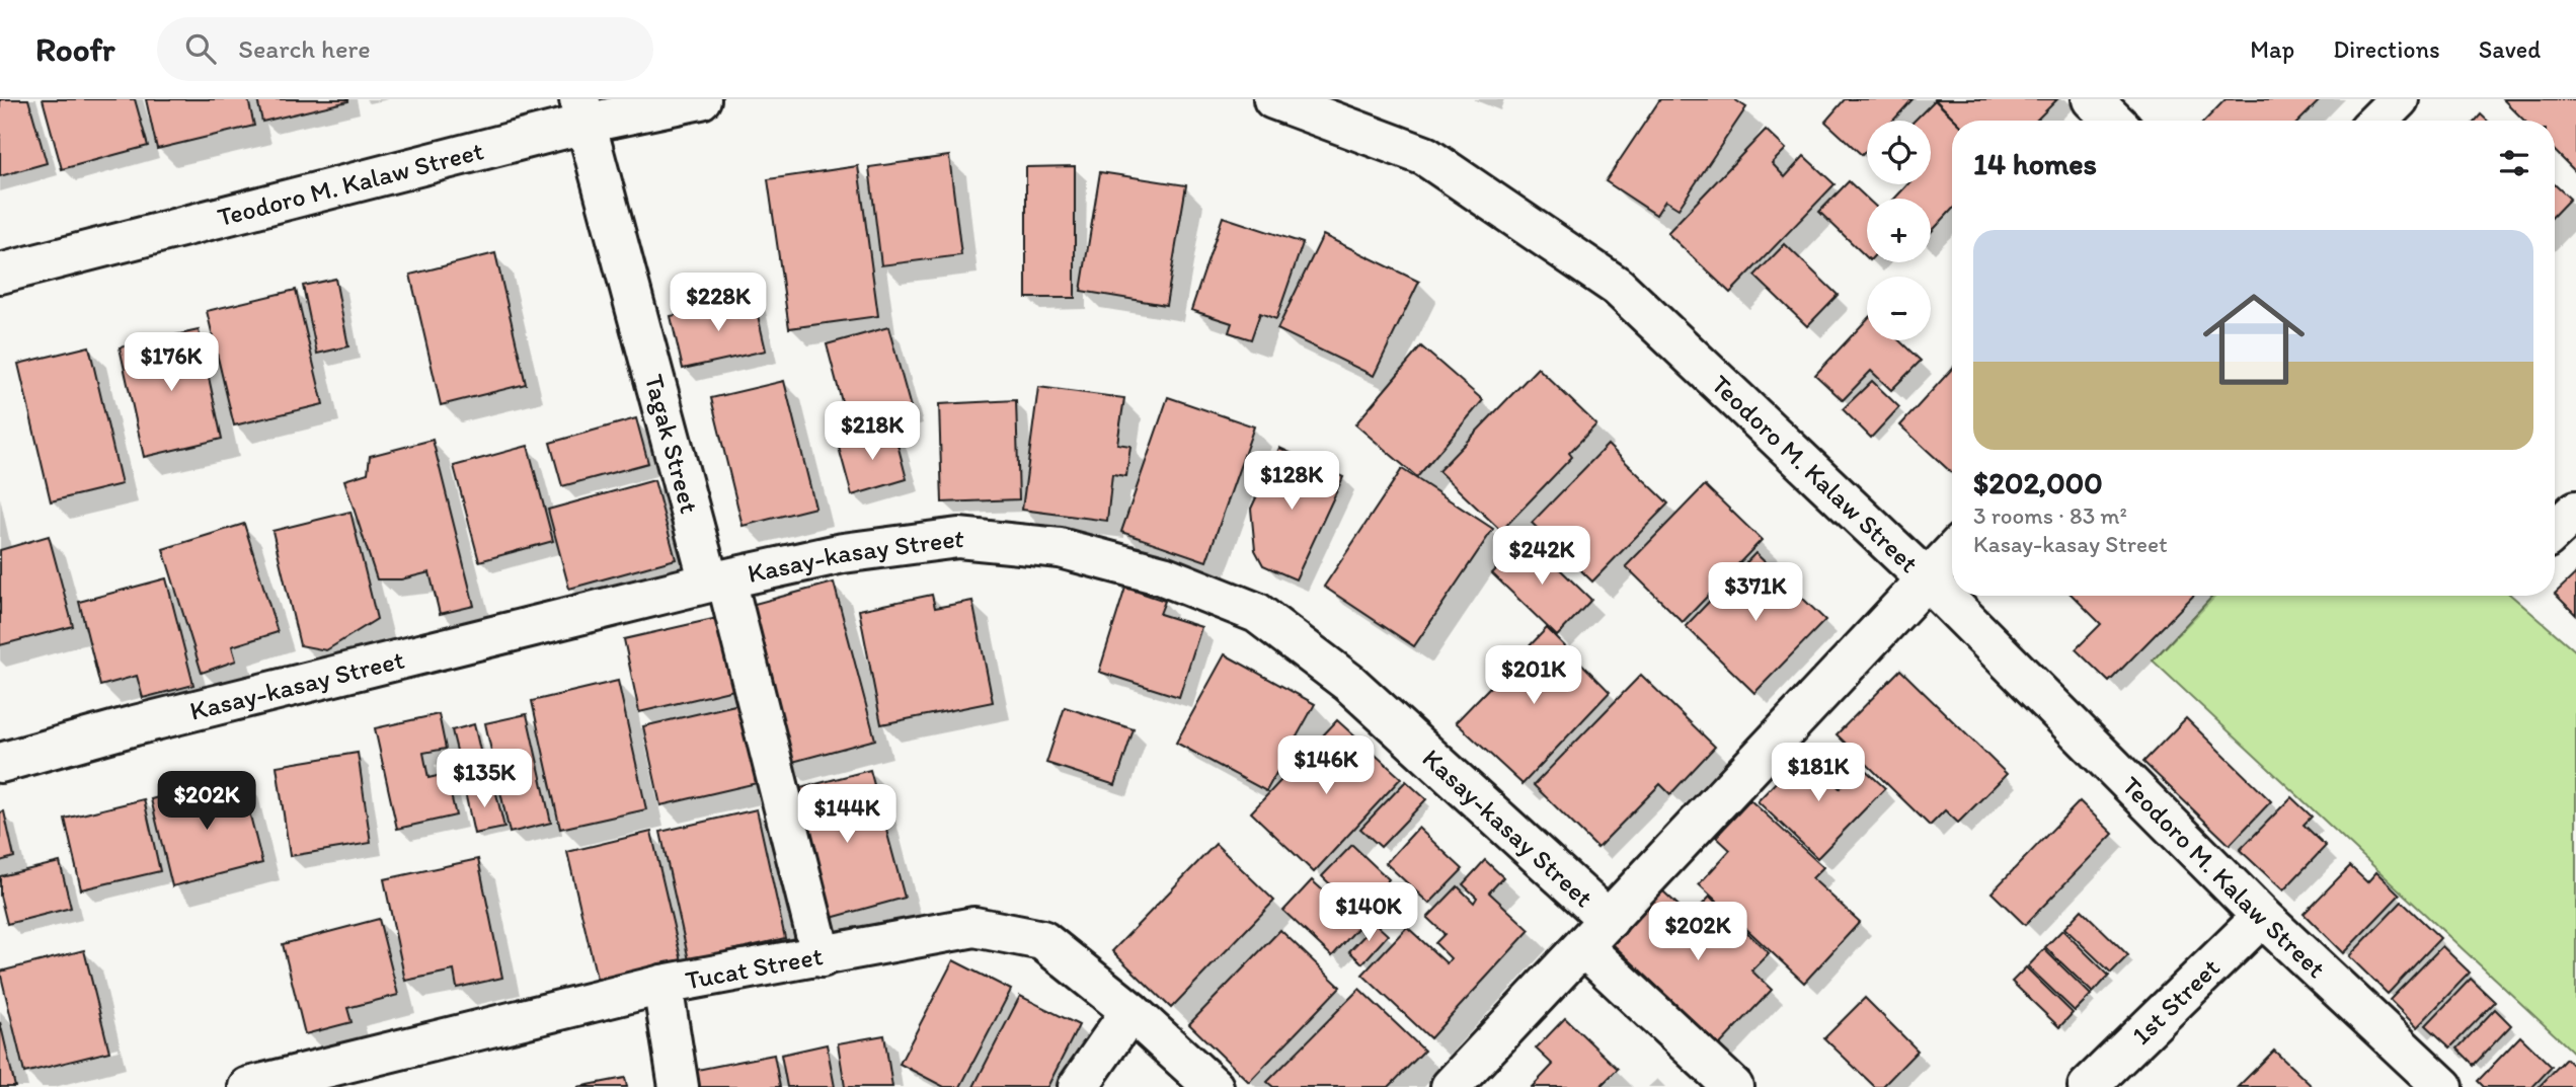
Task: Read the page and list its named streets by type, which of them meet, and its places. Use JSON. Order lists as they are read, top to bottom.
{
  "streets": {
    "street": [
      "Teodoro M. Kalaw Street",
      "Tagak Street",
      "Kasay-kasay Street",
      "Tucat Street",
      "1st Street"
    ]
  },
  "crossings": [
    ["Teodoro M. Kalaw Street", "Tagak Street"],
    ["Teodoro M. Kalaw Street", "1st Street"],
    ["Tagak Street", "Kasay-kasay Street"],
    ["Tagak Street", "Tucat Street"]
  ],
  "page": {
    "header": "Roofr",
    "search": "Search here",
    "nav": ["Map", "Directions", "Saved"],
    "map_buttons": ["+", "−"],
    "heading": "14 homes",
    "list": [
      {
        "name": "$202,000",
        "note": "3 rooms · 83 m² · Kasay-kasay Street"
      }
    ],
    "price": [
      "$228K",
      "$176K",
      "$218K",
      "$128K",
      "$242K",
      "$371K",
      "$201K",
      "$146K",
      "$181K",
      "$135K",
      "$202K",
      "$144K",
      "$140K",
      "$202K"
    ]
  }
}
